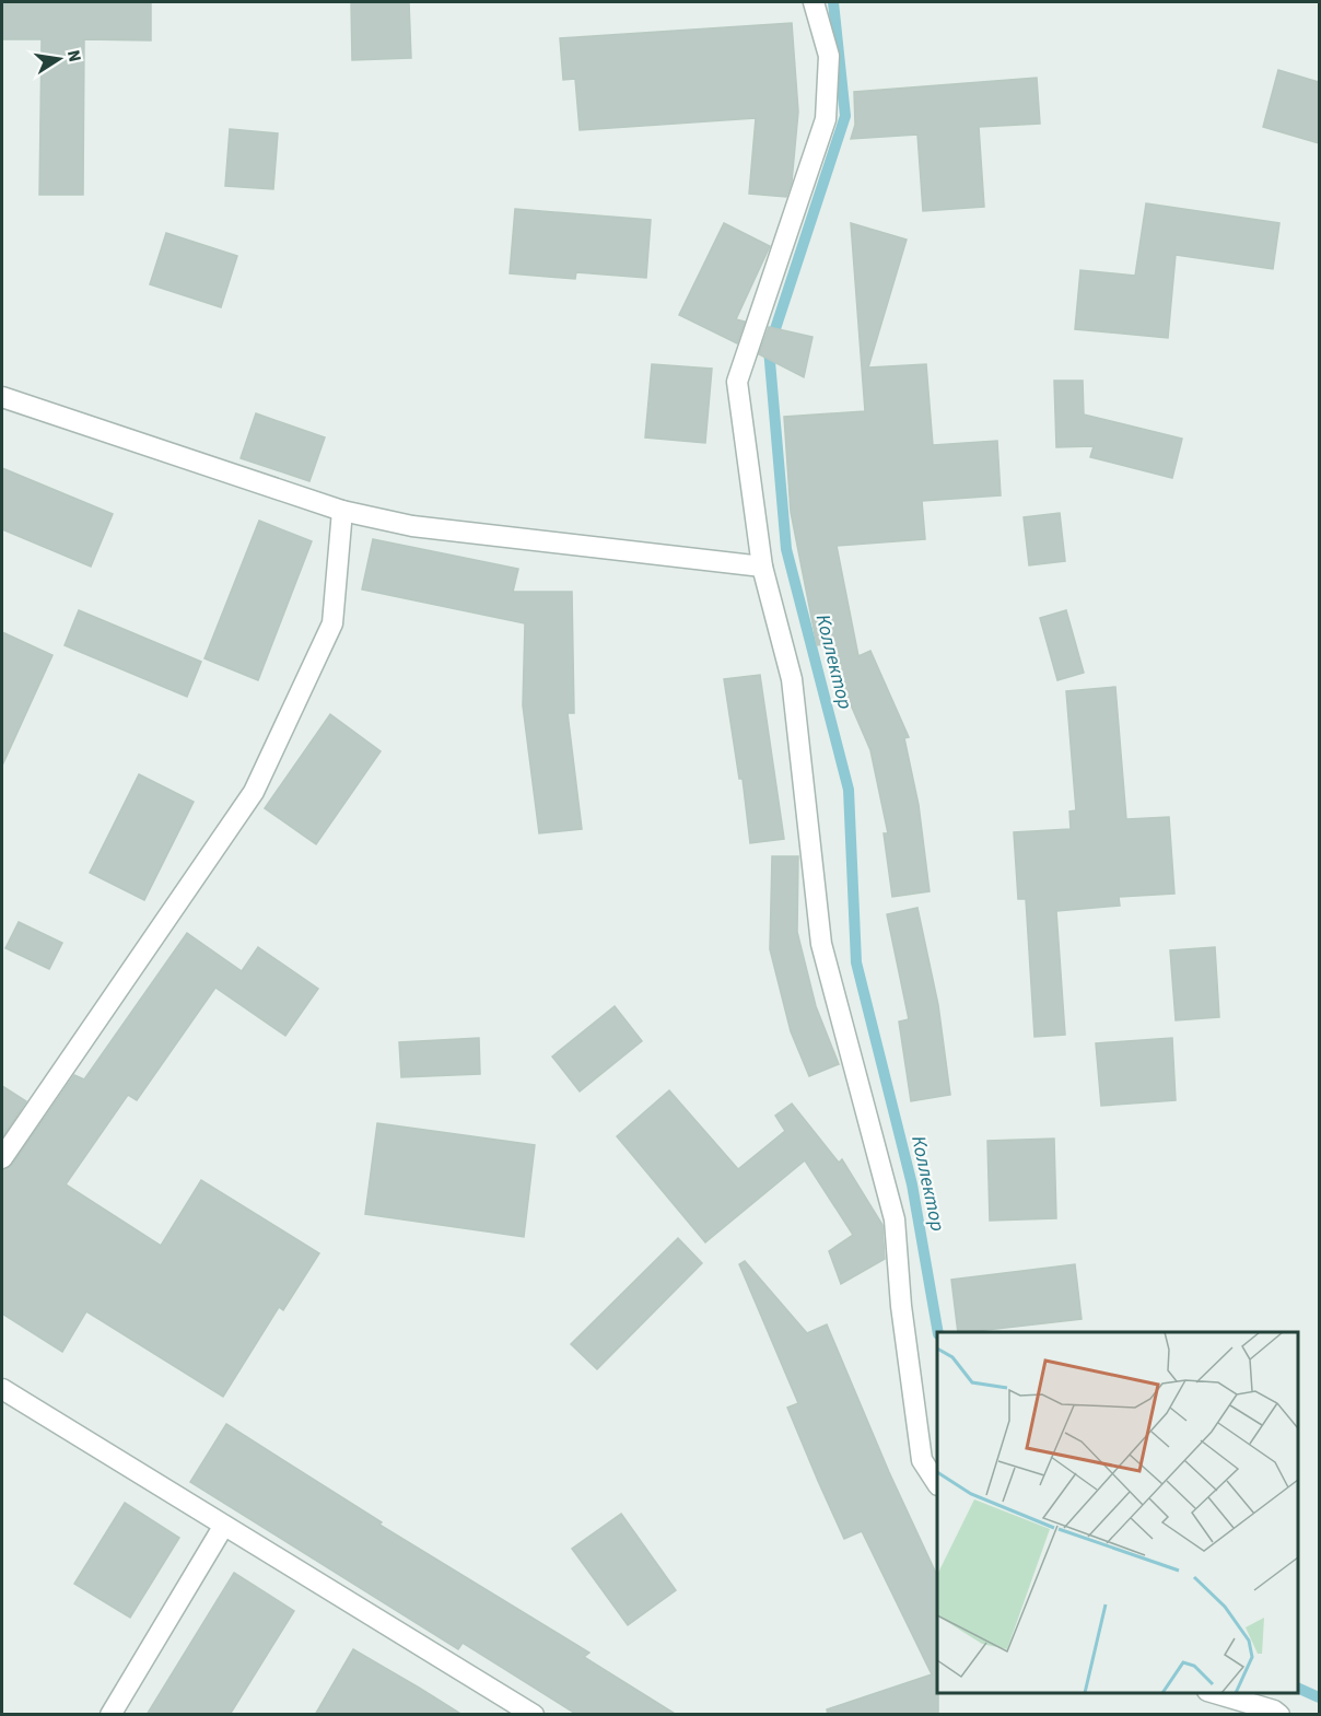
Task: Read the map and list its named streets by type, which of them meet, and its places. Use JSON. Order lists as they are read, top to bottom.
{
  "water": ["Коллектор"],
  "north": "right"
}
